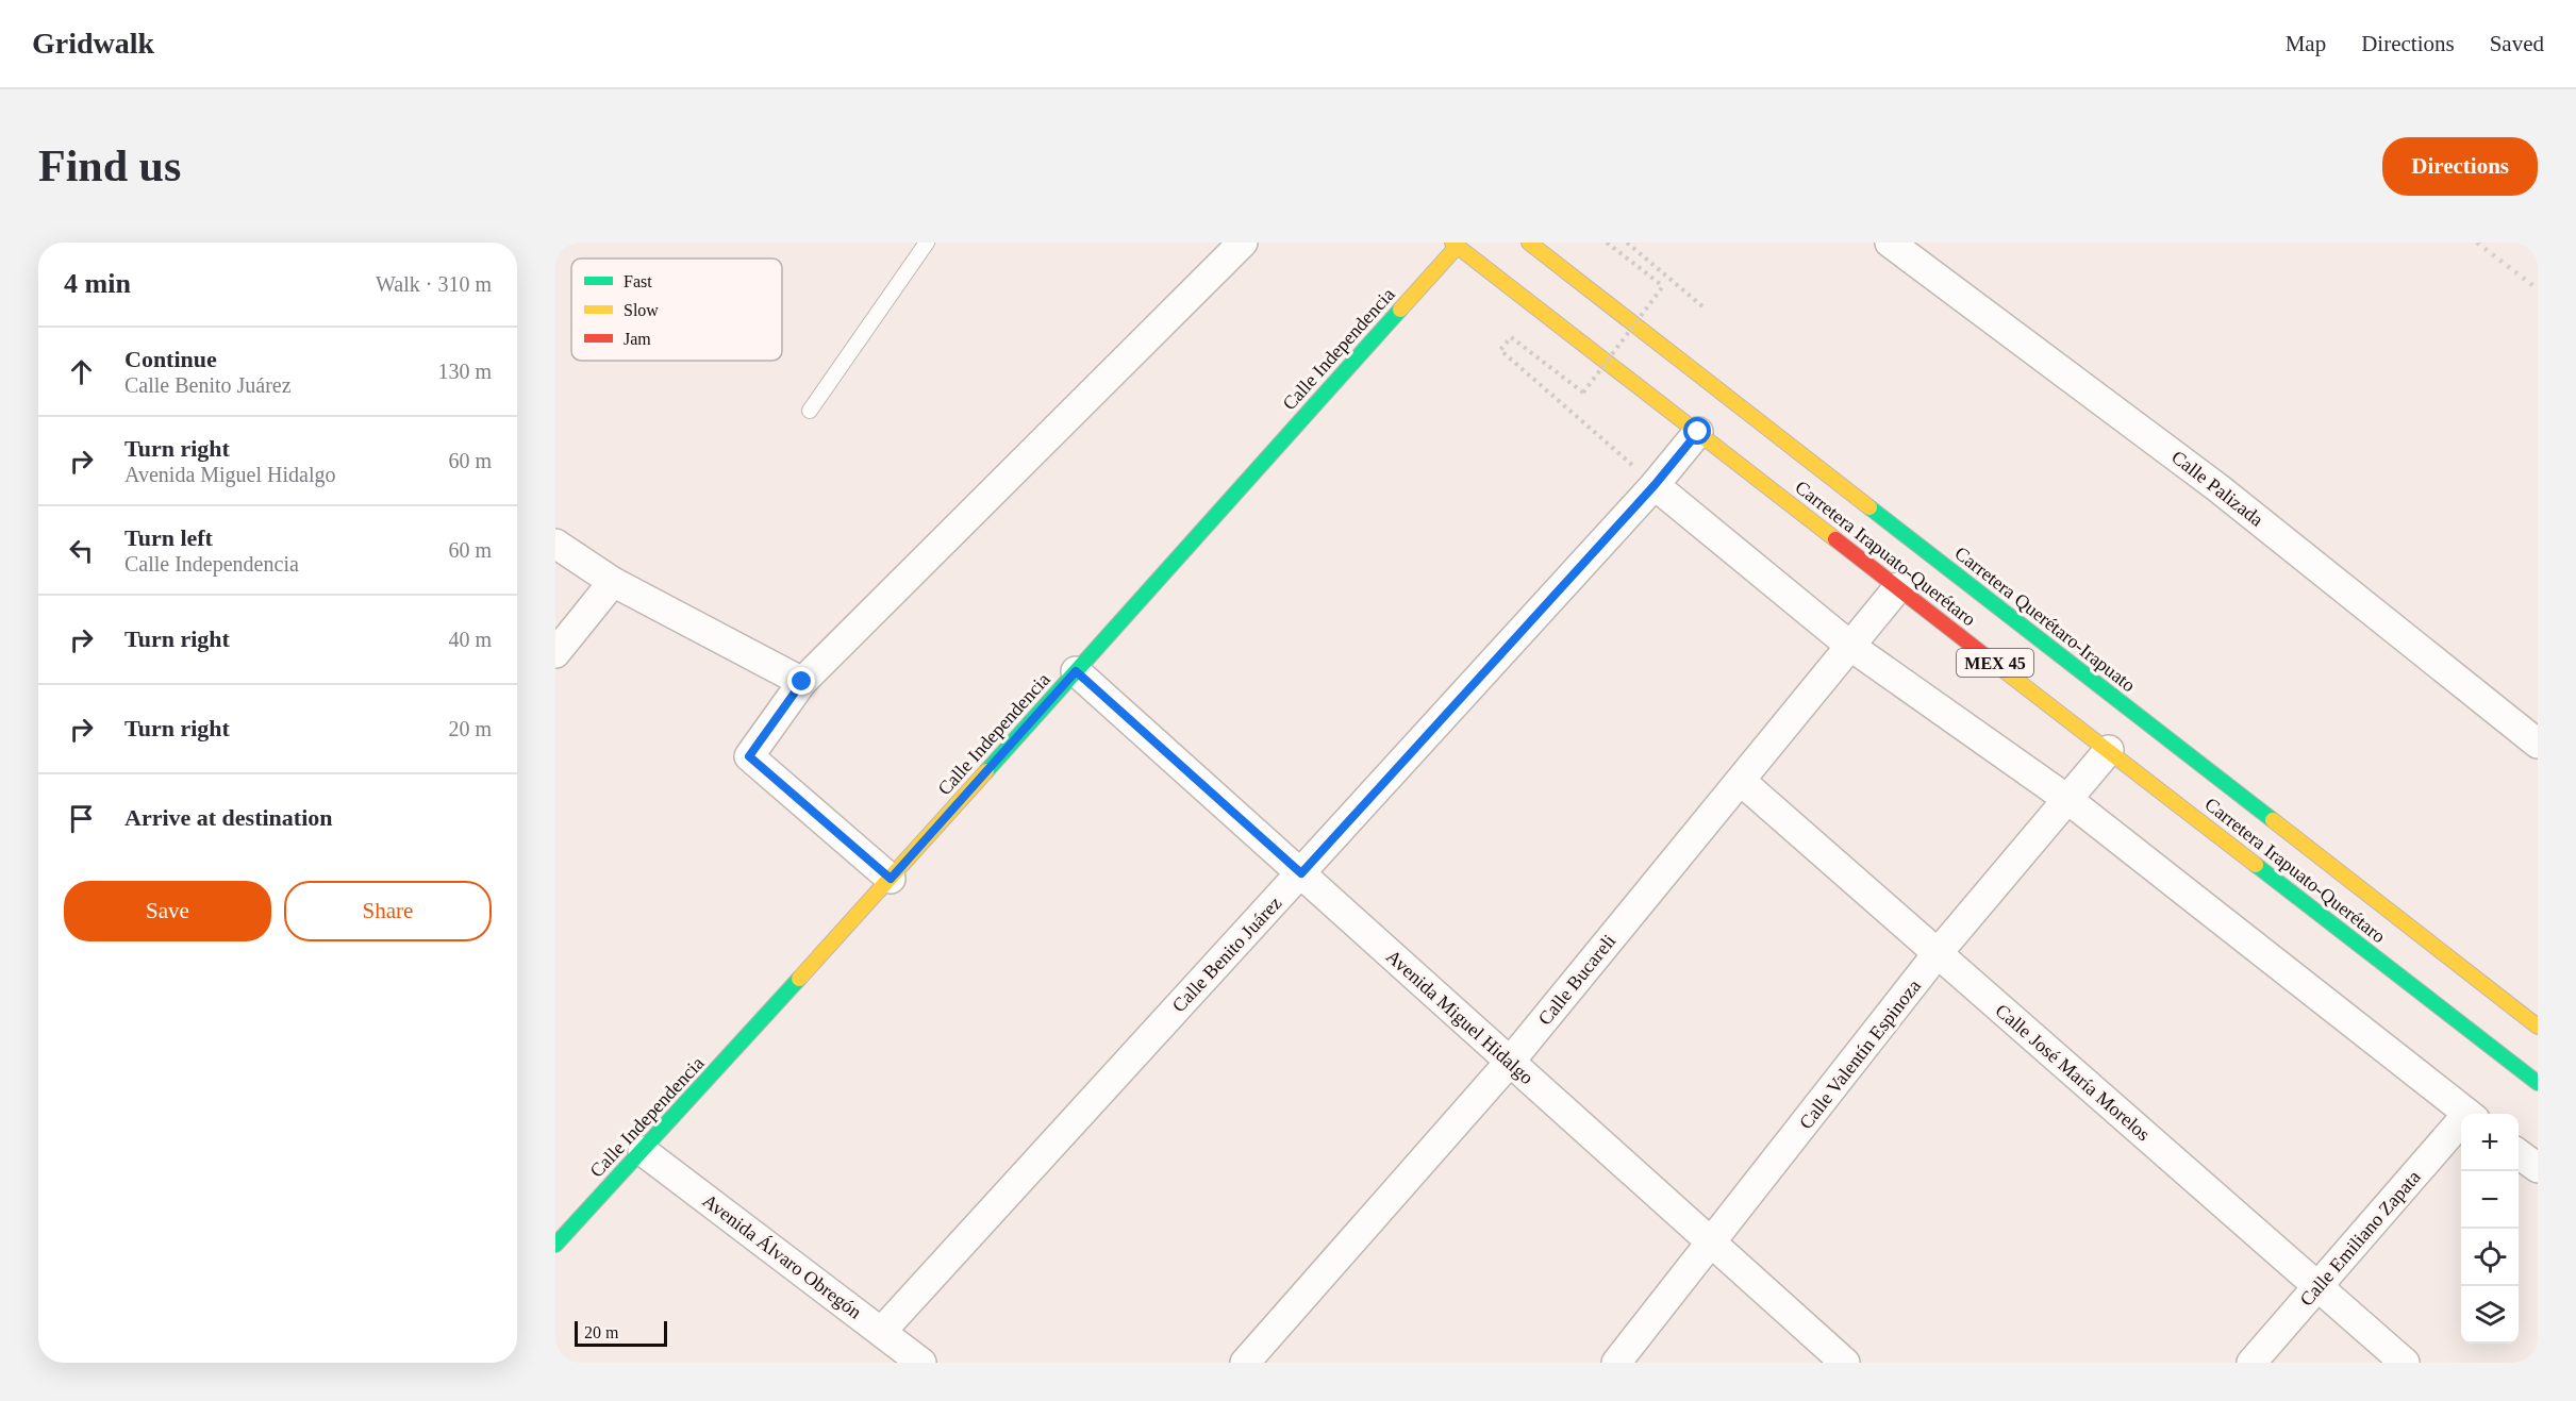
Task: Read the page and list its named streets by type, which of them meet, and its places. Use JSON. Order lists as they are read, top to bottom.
{
  "streets": {
    "main road": [
      "Calle Independencia",
      "Carretera Irapuato-Querétaro",
      "Carretera Querétaro-Irapuato",
      "MEX 45"
    ],
    "street": [
      "Calle Palizada",
      "Calle Benito Juárez",
      "Calle Bucareli",
      "Avenida Miguel Hidalgo",
      "Calle Valentín Espinoza",
      "Calle José María Morelos",
      "Calle Emiliano Zapata",
      "Avenida Álvaro Obregón"
    ]
  },
  "crossings": [
    ["Calle Independencia", "Carretera Irapuato-Querétaro"],
    ["Calle Independencia", "Avenida Miguel Hidalgo"],
    ["Calle Independencia", "Avenida Álvaro Obregón"],
    ["Carretera Irapuato-Querétaro", "Calle Benito Juárez"],
    ["Carretera Irapuato-Querétaro", "Calle Bucareli"],
    ["Carretera Irapuato-Querétaro", "Calle Valentín Espinoza"],
    ["Calle Benito Juárez", "Avenida Miguel Hidalgo"],
    ["Calle Benito Juárez", "Avenida Álvaro Obregón"],
    ["Calle Bucareli", "Avenida Miguel Hidalgo"],
    ["Calle Bucareli", "Calle José María Morelos"],
    ["Avenida Miguel Hidalgo", "Calle Valentín Espinoza"],
    ["Calle Valentín Espinoza", "Calle José María Morelos"],
    ["Calle José María Morelos", "Calle Emiliano Zapata"]
  ],
  "legend": ["Fast", "Slow", "Jam"],
  "scale_bar": "20 m",
  "page": {
    "header": "Gridwalk",
    "nav": ["Map", "Directions", "Saved"],
    "buttons": [
      "Directions",
      ["Save", "Share"]
    ],
    "title": "Find us",
    "heading": ["4 min", "Walk · 310 m"],
    "list": [
      ["Continue", "Calle Benito Juárez", "130 m"],
      ["Turn right", "Avenida Miguel Hidalgo", "60 m"],
      ["Turn left", "Calle Independencia", "60 m"],
      ["Turn right", "40 m"],
      ["Turn right", "20 m"],
      "Arrive at destination"
    ],
    "map_buttons": ["+", "−"],
    "scale": "20 m"
  }
}
